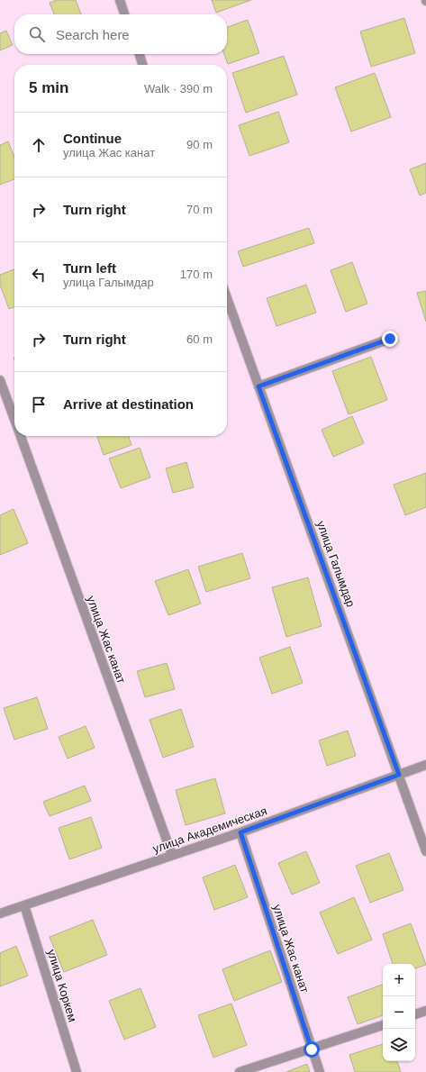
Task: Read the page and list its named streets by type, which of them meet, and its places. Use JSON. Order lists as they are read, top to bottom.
{
  "streets": {
    "street": [
      "улица Галымдар",
      "улица Жас канат",
      "улица Академическая",
      "улица Коркем"
    ]
  },
  "crossings": [
    ["улица Галымдар", "улица Академическая"],
    ["улица Жас канат", "улица Академическая"],
    ["улица Академическая", "улица Коркем"]
  ],
  "page": {
    "search": "Search here",
    "heading": ["5 min", "Walk · 390 m"],
    "list": [
      ["Continue", "улица Жас канат", "90 m"],
      ["Turn right", "70 m"],
      ["Turn left", "улица Галымдар", "170 m"],
      ["Turn right", "60 m"],
      "Arrive at destination"
    ],
    "map_buttons": ["+", "−"]
  }
}
